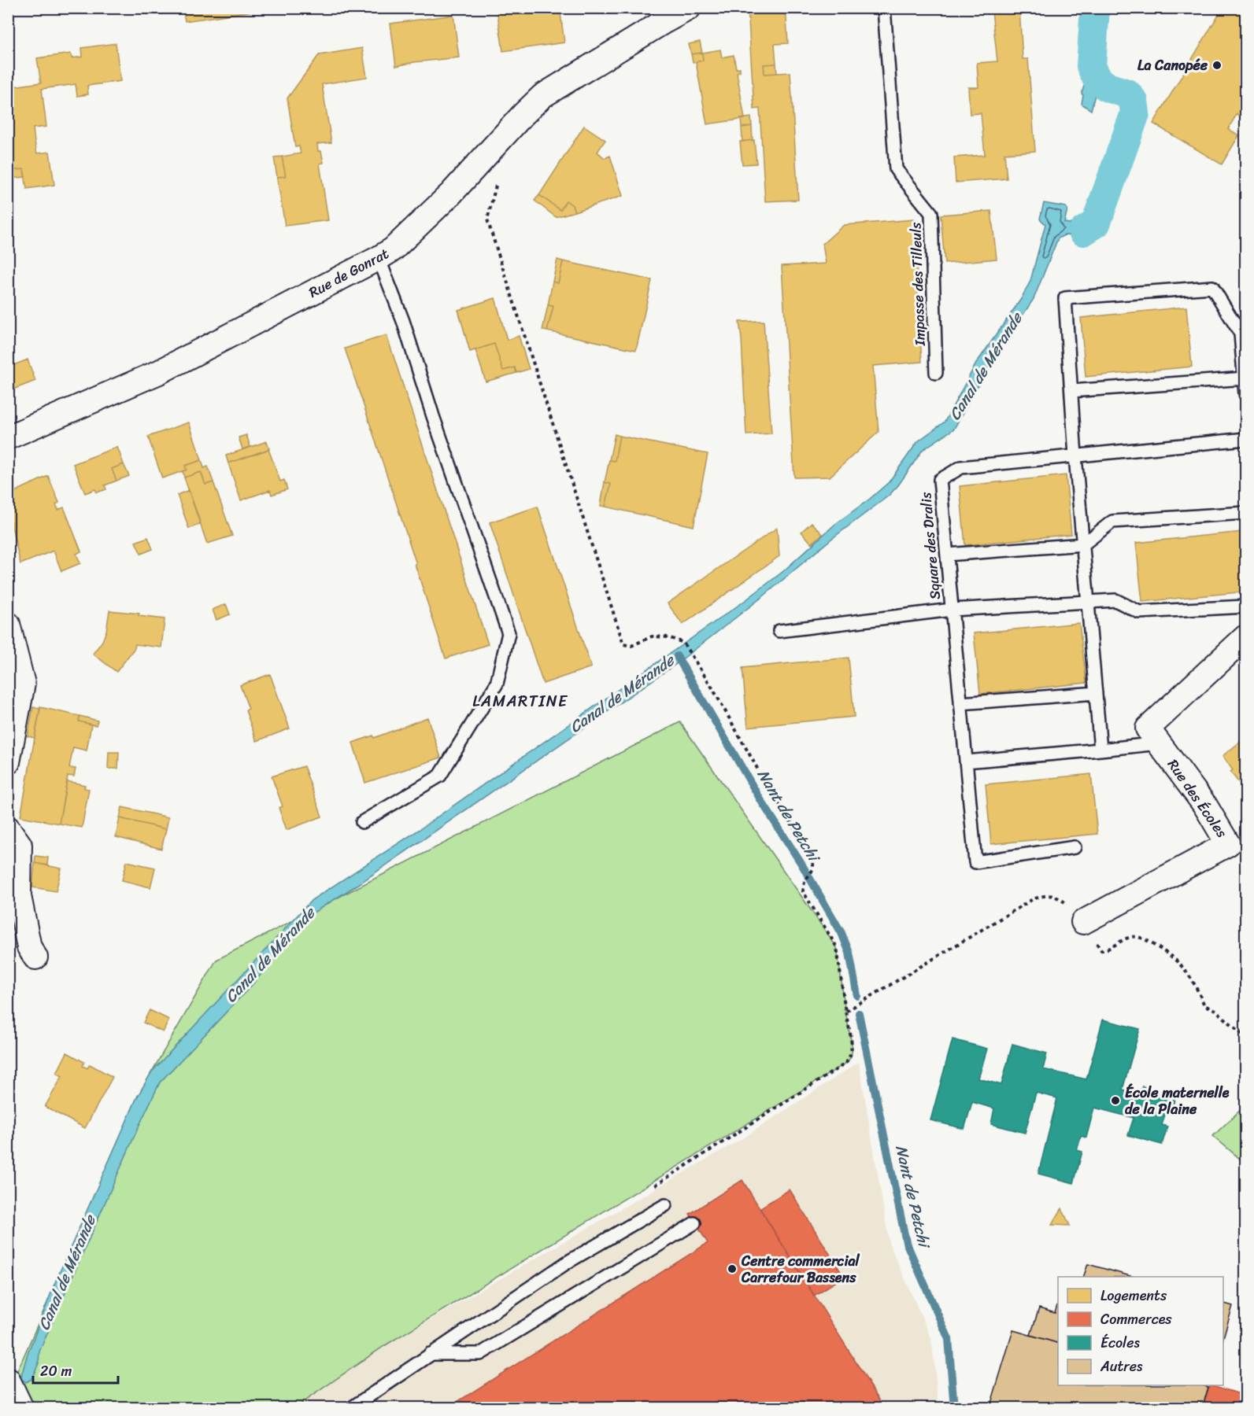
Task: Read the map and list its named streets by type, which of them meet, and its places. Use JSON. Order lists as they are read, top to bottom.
{
  "streets": {
    "street": ["Rue de Gonrat", "Rue des Écoles"],
    "lane": ["Impasse des Tilleuls", "Square des Dralis"]
  },
  "districts": ["LAMARTINE"],
  "water": ["Canal de Mérande", "Nant de Petchi"],
  "places": ["La Canopée", "École maternelle de la Plaine", "Centre commercial Carrefour Bassens"],
  "legend": [
    "Logements",
    "Commerces",
    "Écoles",
    "Autres"
  ],
  "scale_bar": "20 m"
}
